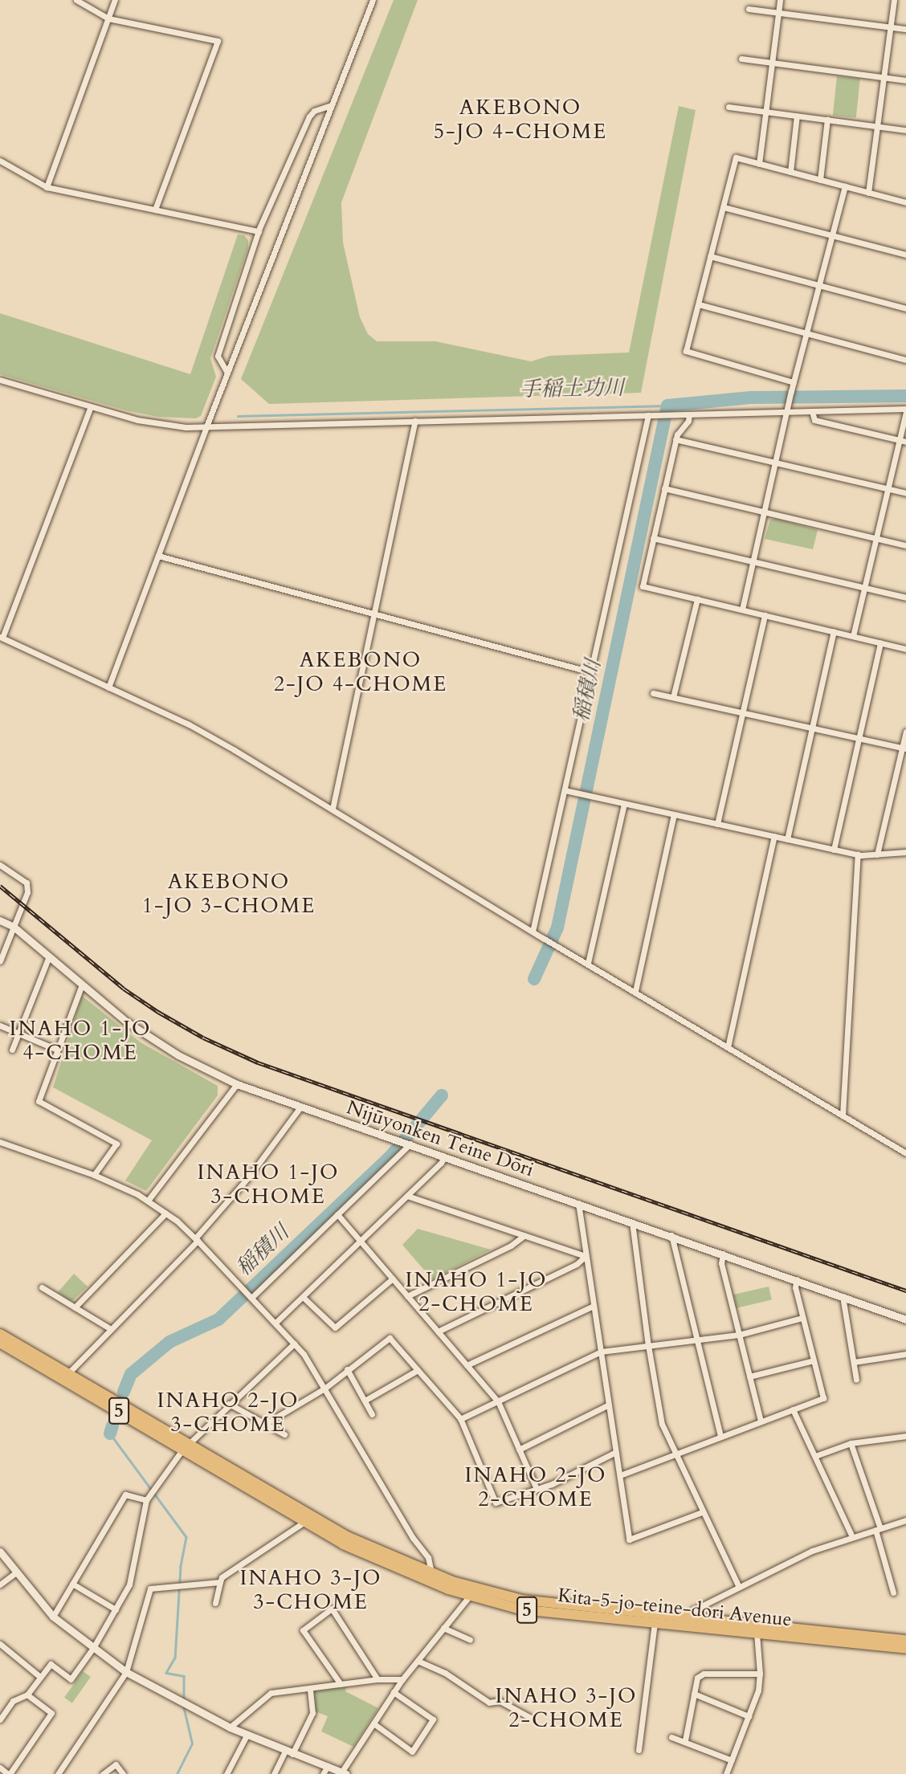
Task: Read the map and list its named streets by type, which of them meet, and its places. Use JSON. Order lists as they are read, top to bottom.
{
  "streets": {
    "highway": ["5", "Kita-5-jo-teine-dori Avenue"],
    "street": ["Nijūyonken Teine Dōri"]
  },
  "districts": [
    "AKEBONO 5-JO 4-CHOME",
    "AKEBONO 2-JO 4-CHOME",
    "AKEBONO 1-JO 3-CHOME",
    "INAHO 1-JO 4-CHOME",
    "INAHO 1-JO 3-CHOME",
    "INAHO 1-JO 2-CHOME",
    "INAHO 2-JO 3-CHOME",
    "INAHO 2-JO 2-CHOME",
    "INAHO 3-JO 3-CHOME",
    "INAHO 3-JO 2-CHOME"
  ],
  "water": ["手稲土功川", "稲積川"]
}
